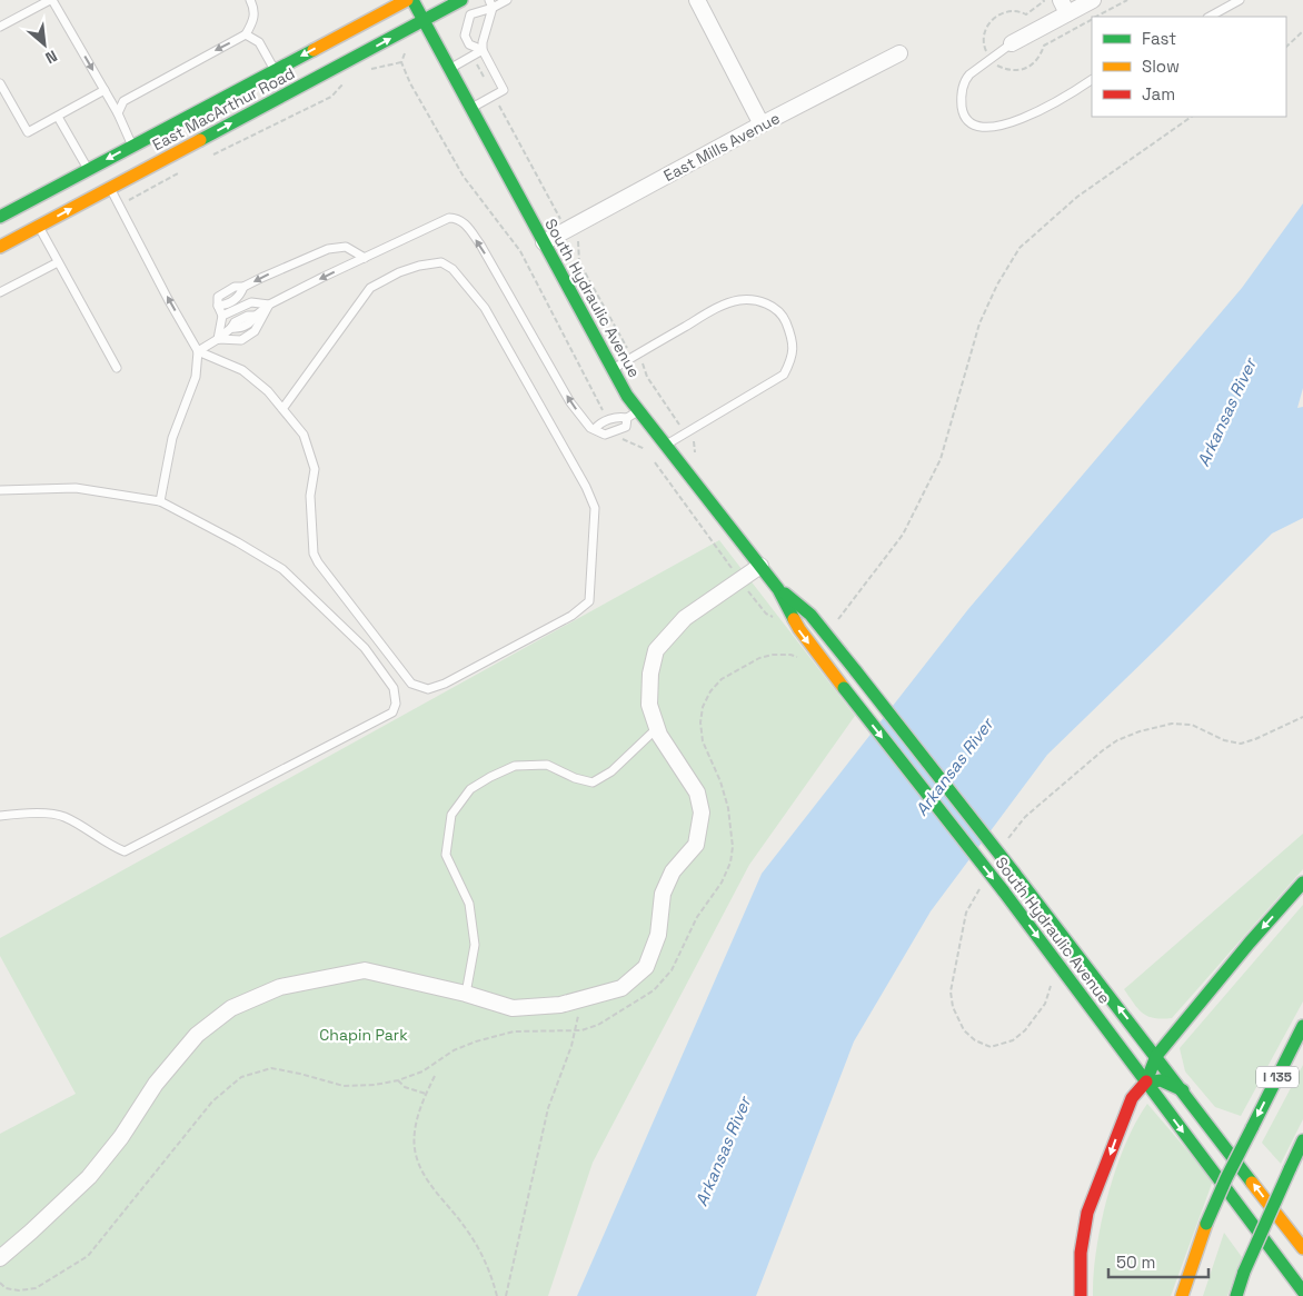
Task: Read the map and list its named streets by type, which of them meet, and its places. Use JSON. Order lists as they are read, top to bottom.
{
  "streets": {
    "main road": ["East MacArthur Road", "South Hydraulic Avenue", "I 135"],
    "street": ["East Mills Avenue"]
  },
  "crossings": [
    ["East MacArthur Road", "South Hydraulic Avenue"],
    ["East Mills Avenue", "South Hydraulic Avenue"]
  ],
  "water": ["Arkansas River"],
  "parks": ["Chapin Park"],
  "legend": ["Fast", "Slow", "Jam"],
  "scale_bar": "50 m",
  "north": "bottom right"
}
